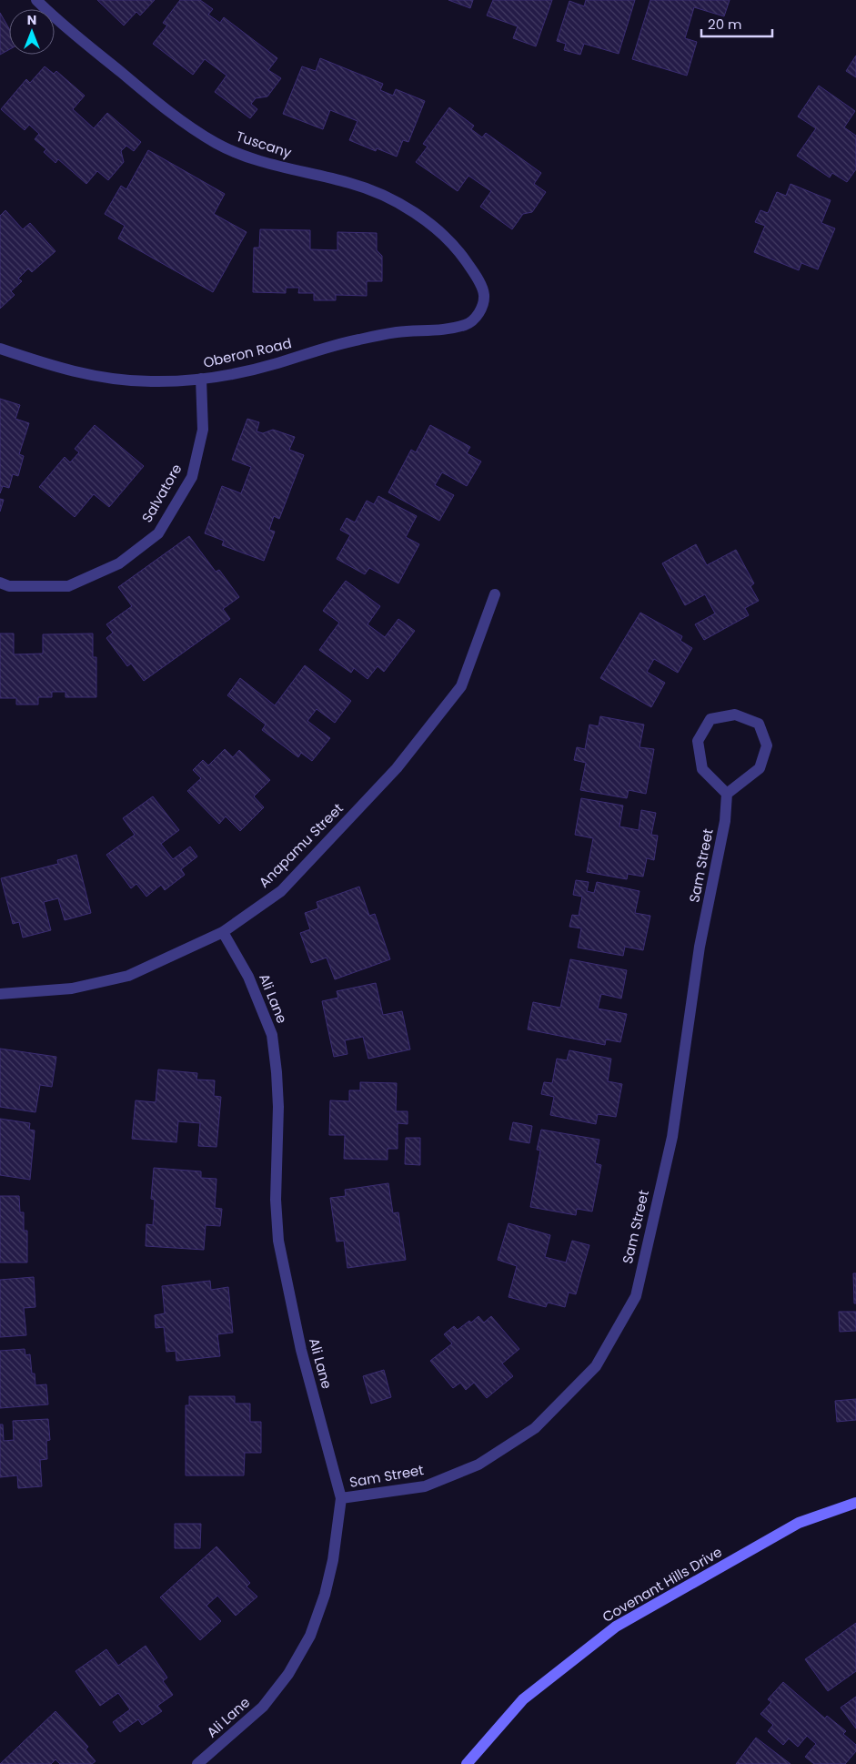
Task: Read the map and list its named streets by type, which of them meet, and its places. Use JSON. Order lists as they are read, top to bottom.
{
  "streets": {
    "street": [
      "Tuscany",
      "Oberon Road",
      "Salvatore",
      "Anapamu Street",
      "Sam Street",
      "Ali Lane",
      "Covenant Hills Drive"
    ]
  },
  "crossings": [
    ["Tuscany", "Oberon Road"],
    ["Oberon Road", "Salvatore"],
    ["Anapamu Street", "Ali Lane"],
    ["Sam Street", "Ali Lane"]
  ],
  "scale_bar": "20 m",
  "north": "top"
}
